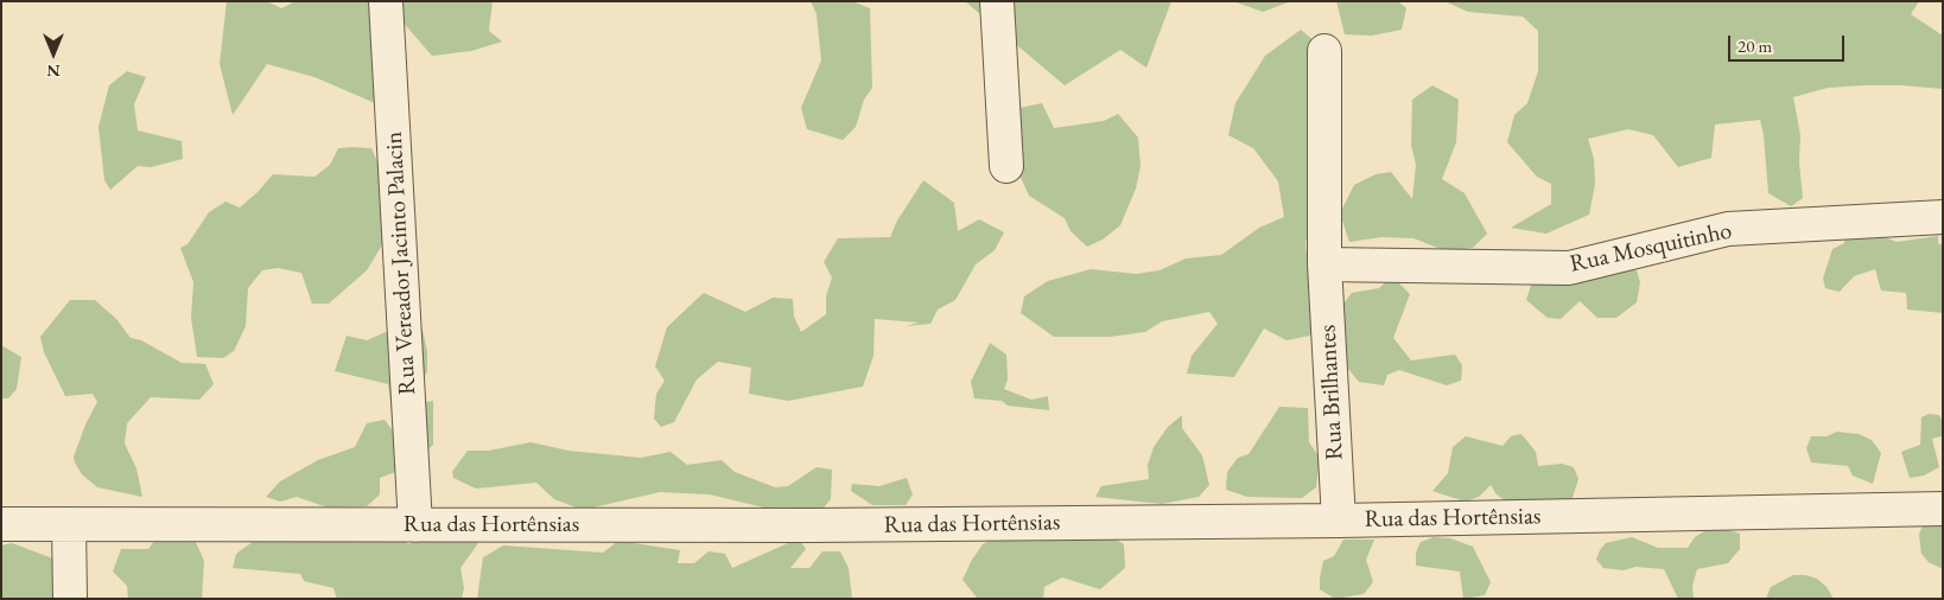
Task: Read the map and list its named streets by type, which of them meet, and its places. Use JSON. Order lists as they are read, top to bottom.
{
  "streets": {
    "street": [
      "Rua Mosquitinho",
      "Rua Vereador Jacinto Palacin",
      "Rua Brilhantes",
      "Rua das Hortênsias"
    ]
  },
  "crossings": [
    ["Rua Mosquitinho", "Rua Brilhantes"],
    ["Rua Vereador Jacinto Palacin", "Rua das Hortênsias"],
    ["Rua Brilhantes", "Rua das Hortênsias"]
  ],
  "scale_bar": "20 m",
  "north": "bottom"
}
